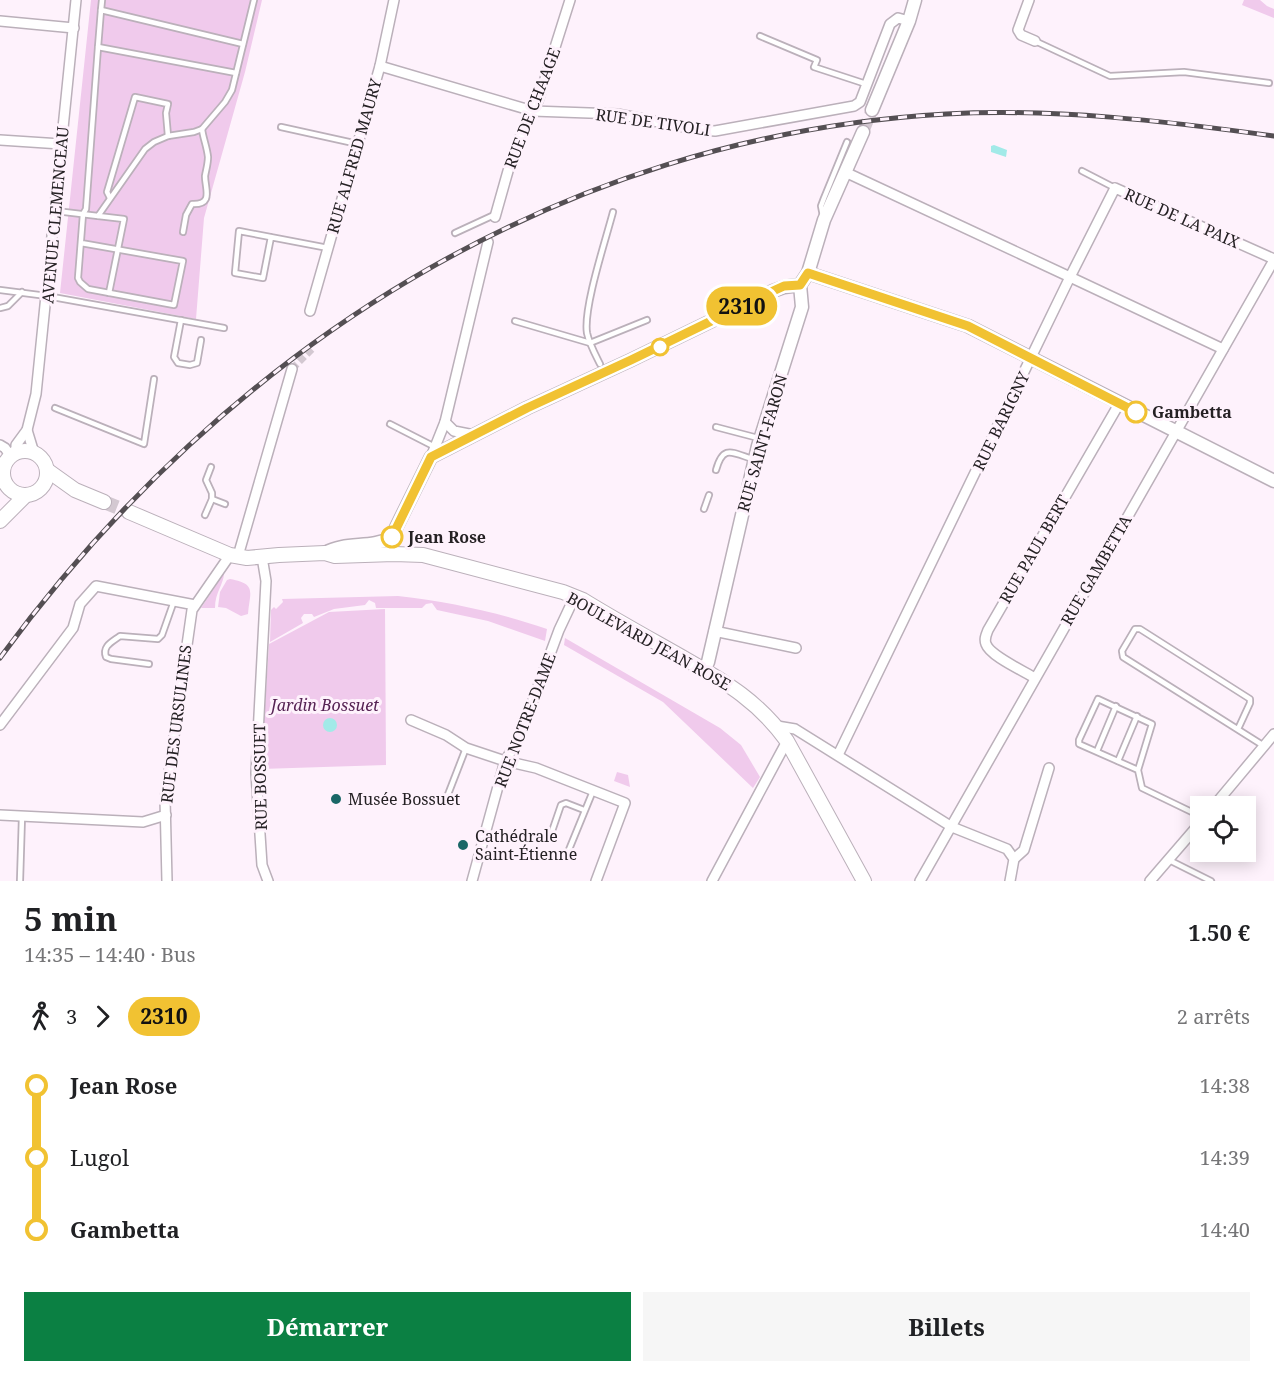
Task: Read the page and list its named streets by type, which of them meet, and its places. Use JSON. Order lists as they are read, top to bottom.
{
  "streets": {
    "main road": ["BOULEVARD JEAN ROSE"],
    "street": [
      "RUE DE CHAAGE",
      "RUE DE TIVOLI",
      "RUE ALFRED MAURY",
      "AVENUE CLEMENCEAU",
      "RUE DE LA PAIX",
      "RUE BARIGNY",
      "RUE SAINT-FARON",
      "RUE PAUL BERT",
      "RUE GAMBETTA",
      "RUE NOTRE-DAME",
      "RUE DES URSULINES",
      "RUE BOSSUET"
    ]
  },
  "crossings": [
    ["RUE DE CHAAGE", "RUE DE TIVOLI"],
    ["RUE DE TIVOLI", "RUE ALFRED MAURY"],
    ["RUE DE LA PAIX", "RUE BARIGNY"],
    ["RUE DE LA PAIX", "RUE GAMBETTA"],
    ["RUE SAINT-FARON", "BOULEVARD JEAN ROSE"],
    ["RUE PAUL BERT", "RUE GAMBETTA"],
    ["BOULEVARD JEAN ROSE", "RUE NOTRE-DAME"],
    ["BOULEVARD JEAN ROSE", "RUE BOSSUET"]
  ],
  "parks": ["Jardin Bossuet"],
  "places": [
    "Gambetta",
    "Jean Rose",
    "Musée Bossuet",
    "Cathédrale Saint-Étienne"
  ],
  "lines": ["bus line 2310"],
  "page": {
    "on_map": "2310",
    "heading": ["5 min", "14:35 – 14:40 · Bus", "1.50 €"],
    "legs": ["3", "2310", "2 arrêts"],
    "list": [
      {
        "name": "Jean Rose",
        "value": "14:38"
      },
      {
        "name": "Lugol",
        "value": "14:39"
      },
      {
        "name": "Gambetta",
        "value": "14:40"
      }
    ],
    "buttons": ["Démarrer", "Billets"]
  }
}
